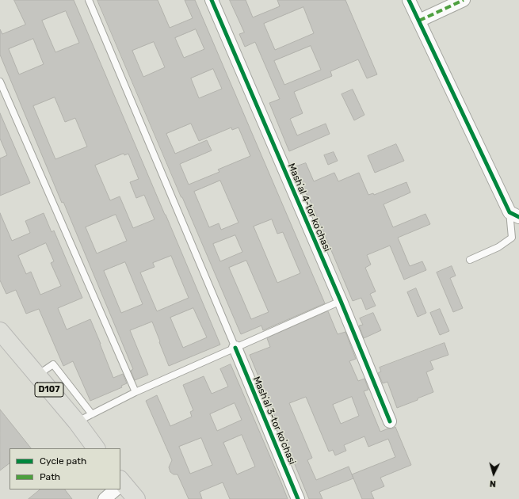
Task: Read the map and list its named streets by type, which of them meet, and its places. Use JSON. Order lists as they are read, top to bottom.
{
  "streets": {
    "main road": ["D107"],
    "street": ["Mashʼal 4-tor koʼchasi", "Mashʼal 3-tor koʼchasi"]
  },
  "legend": ["Cycle path", "Path"],
  "north": "bottom"
}
